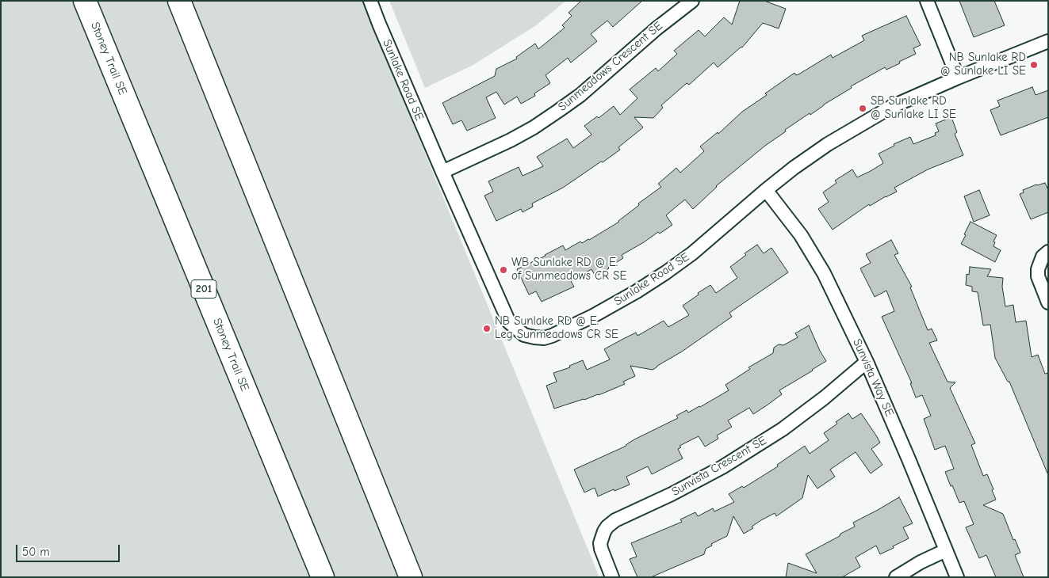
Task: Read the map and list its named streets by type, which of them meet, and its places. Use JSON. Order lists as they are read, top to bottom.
{
  "streets": {
    "highway": ["Stoney Trail SE", "201"],
    "street": [
      "Sunmeadows Crescent SE",
      "Sunlake Road SE",
      "Sunvista Way SE",
      "Sunvista Crescent SE"
    ]
  },
  "crossings": [
    ["Sunmeadows Crescent SE", "Sunlake Road SE"],
    ["Sunlake Road SE", "Sunvista Way SE"],
    ["Sunvista Way SE", "Sunvista Crescent SE"]
  ],
  "places": [
    "NB Sunlake RD @ Sunlake LI SE",
    "SB Sunlake RD @ Sunlake LI SE",
    "WB Sunlake RD @ E. of Sunmeadows CR SE",
    "NB Sunlake RD @ E. Leg Sunmeadows CR SE"
  ],
  "scale_bar": "50 m"
}
